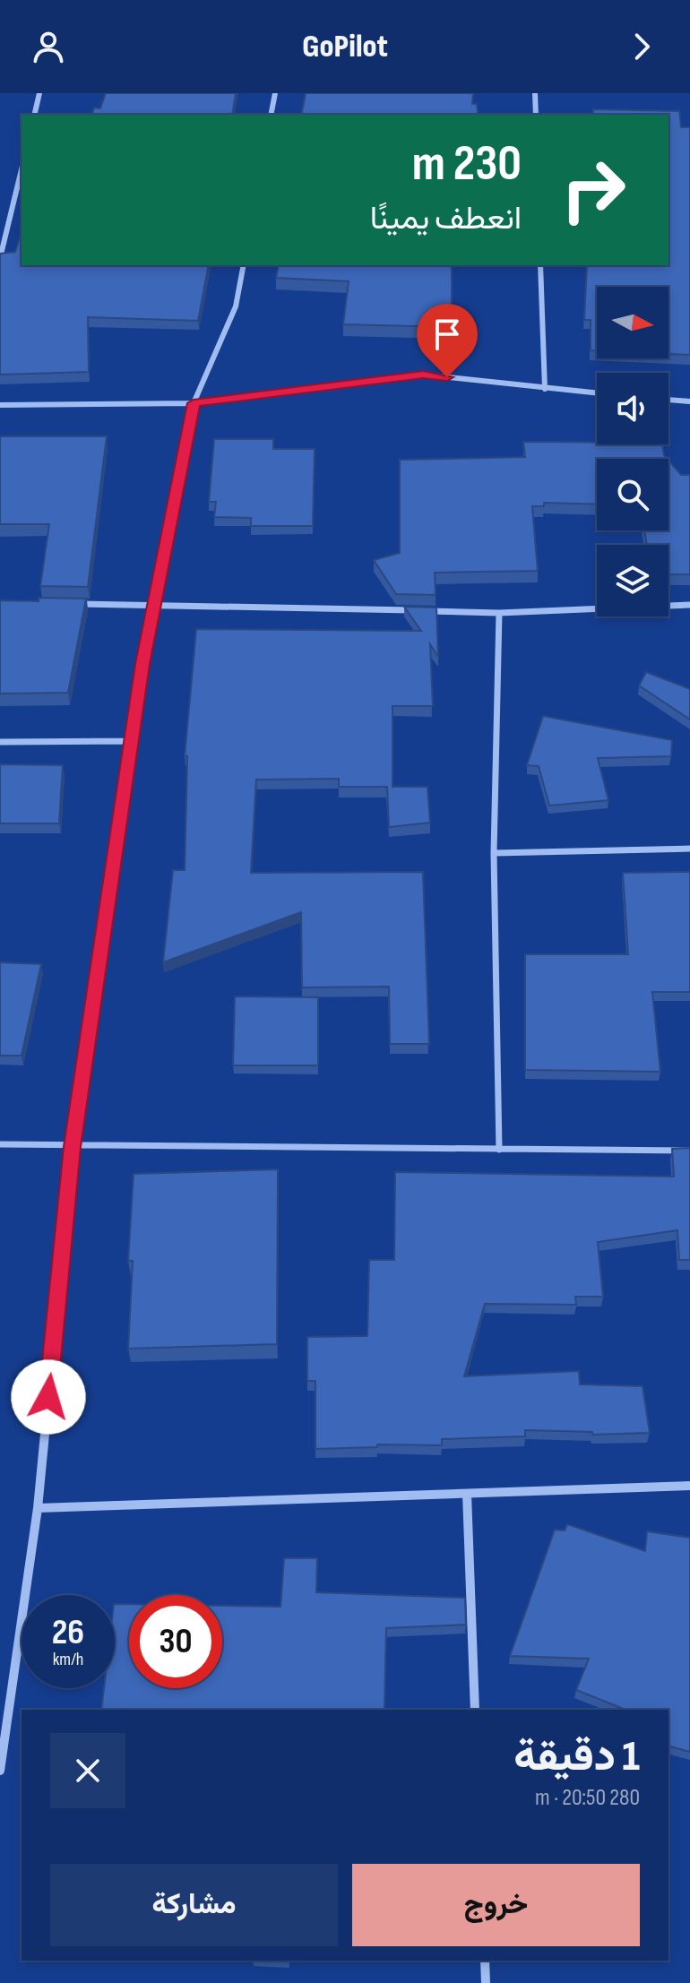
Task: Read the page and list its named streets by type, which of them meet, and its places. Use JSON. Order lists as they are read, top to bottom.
{
  "north": "right",
  "page": {
    "header": "GoPilot",
    "turn": ["230 m", "انعطف يمينًا"],
    "speed": "26 km/h",
    "limit": "30",
    "heading": ["1 دقيقة", "280 m · 20:50"],
    "buttons": ["خروج", "مشاركة"]
  }
}
